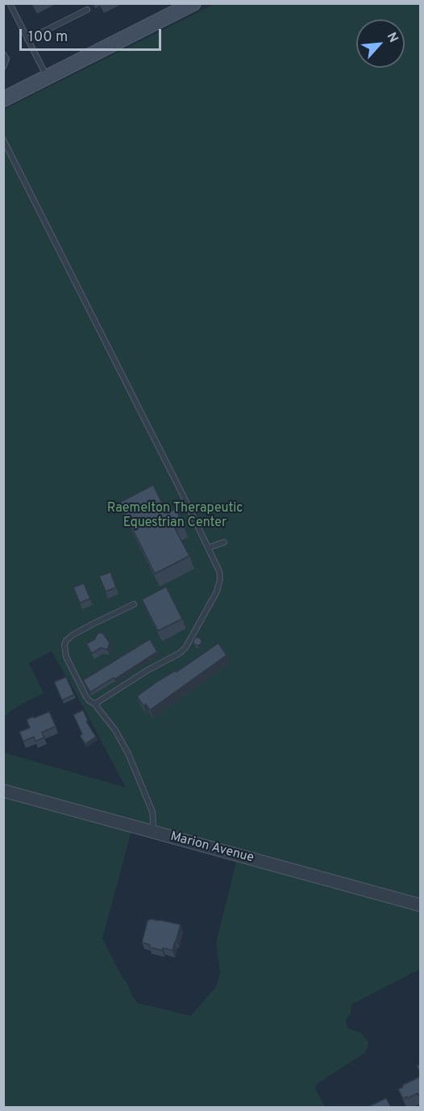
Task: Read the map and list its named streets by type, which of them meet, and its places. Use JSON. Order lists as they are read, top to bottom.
{
  "streets": {
    "street": ["Marion Avenue"]
  },
  "parks": ["Raemelton Therapeutic Equestrian Center"],
  "scale_bar": "100 m",
  "north": "top right"
}
